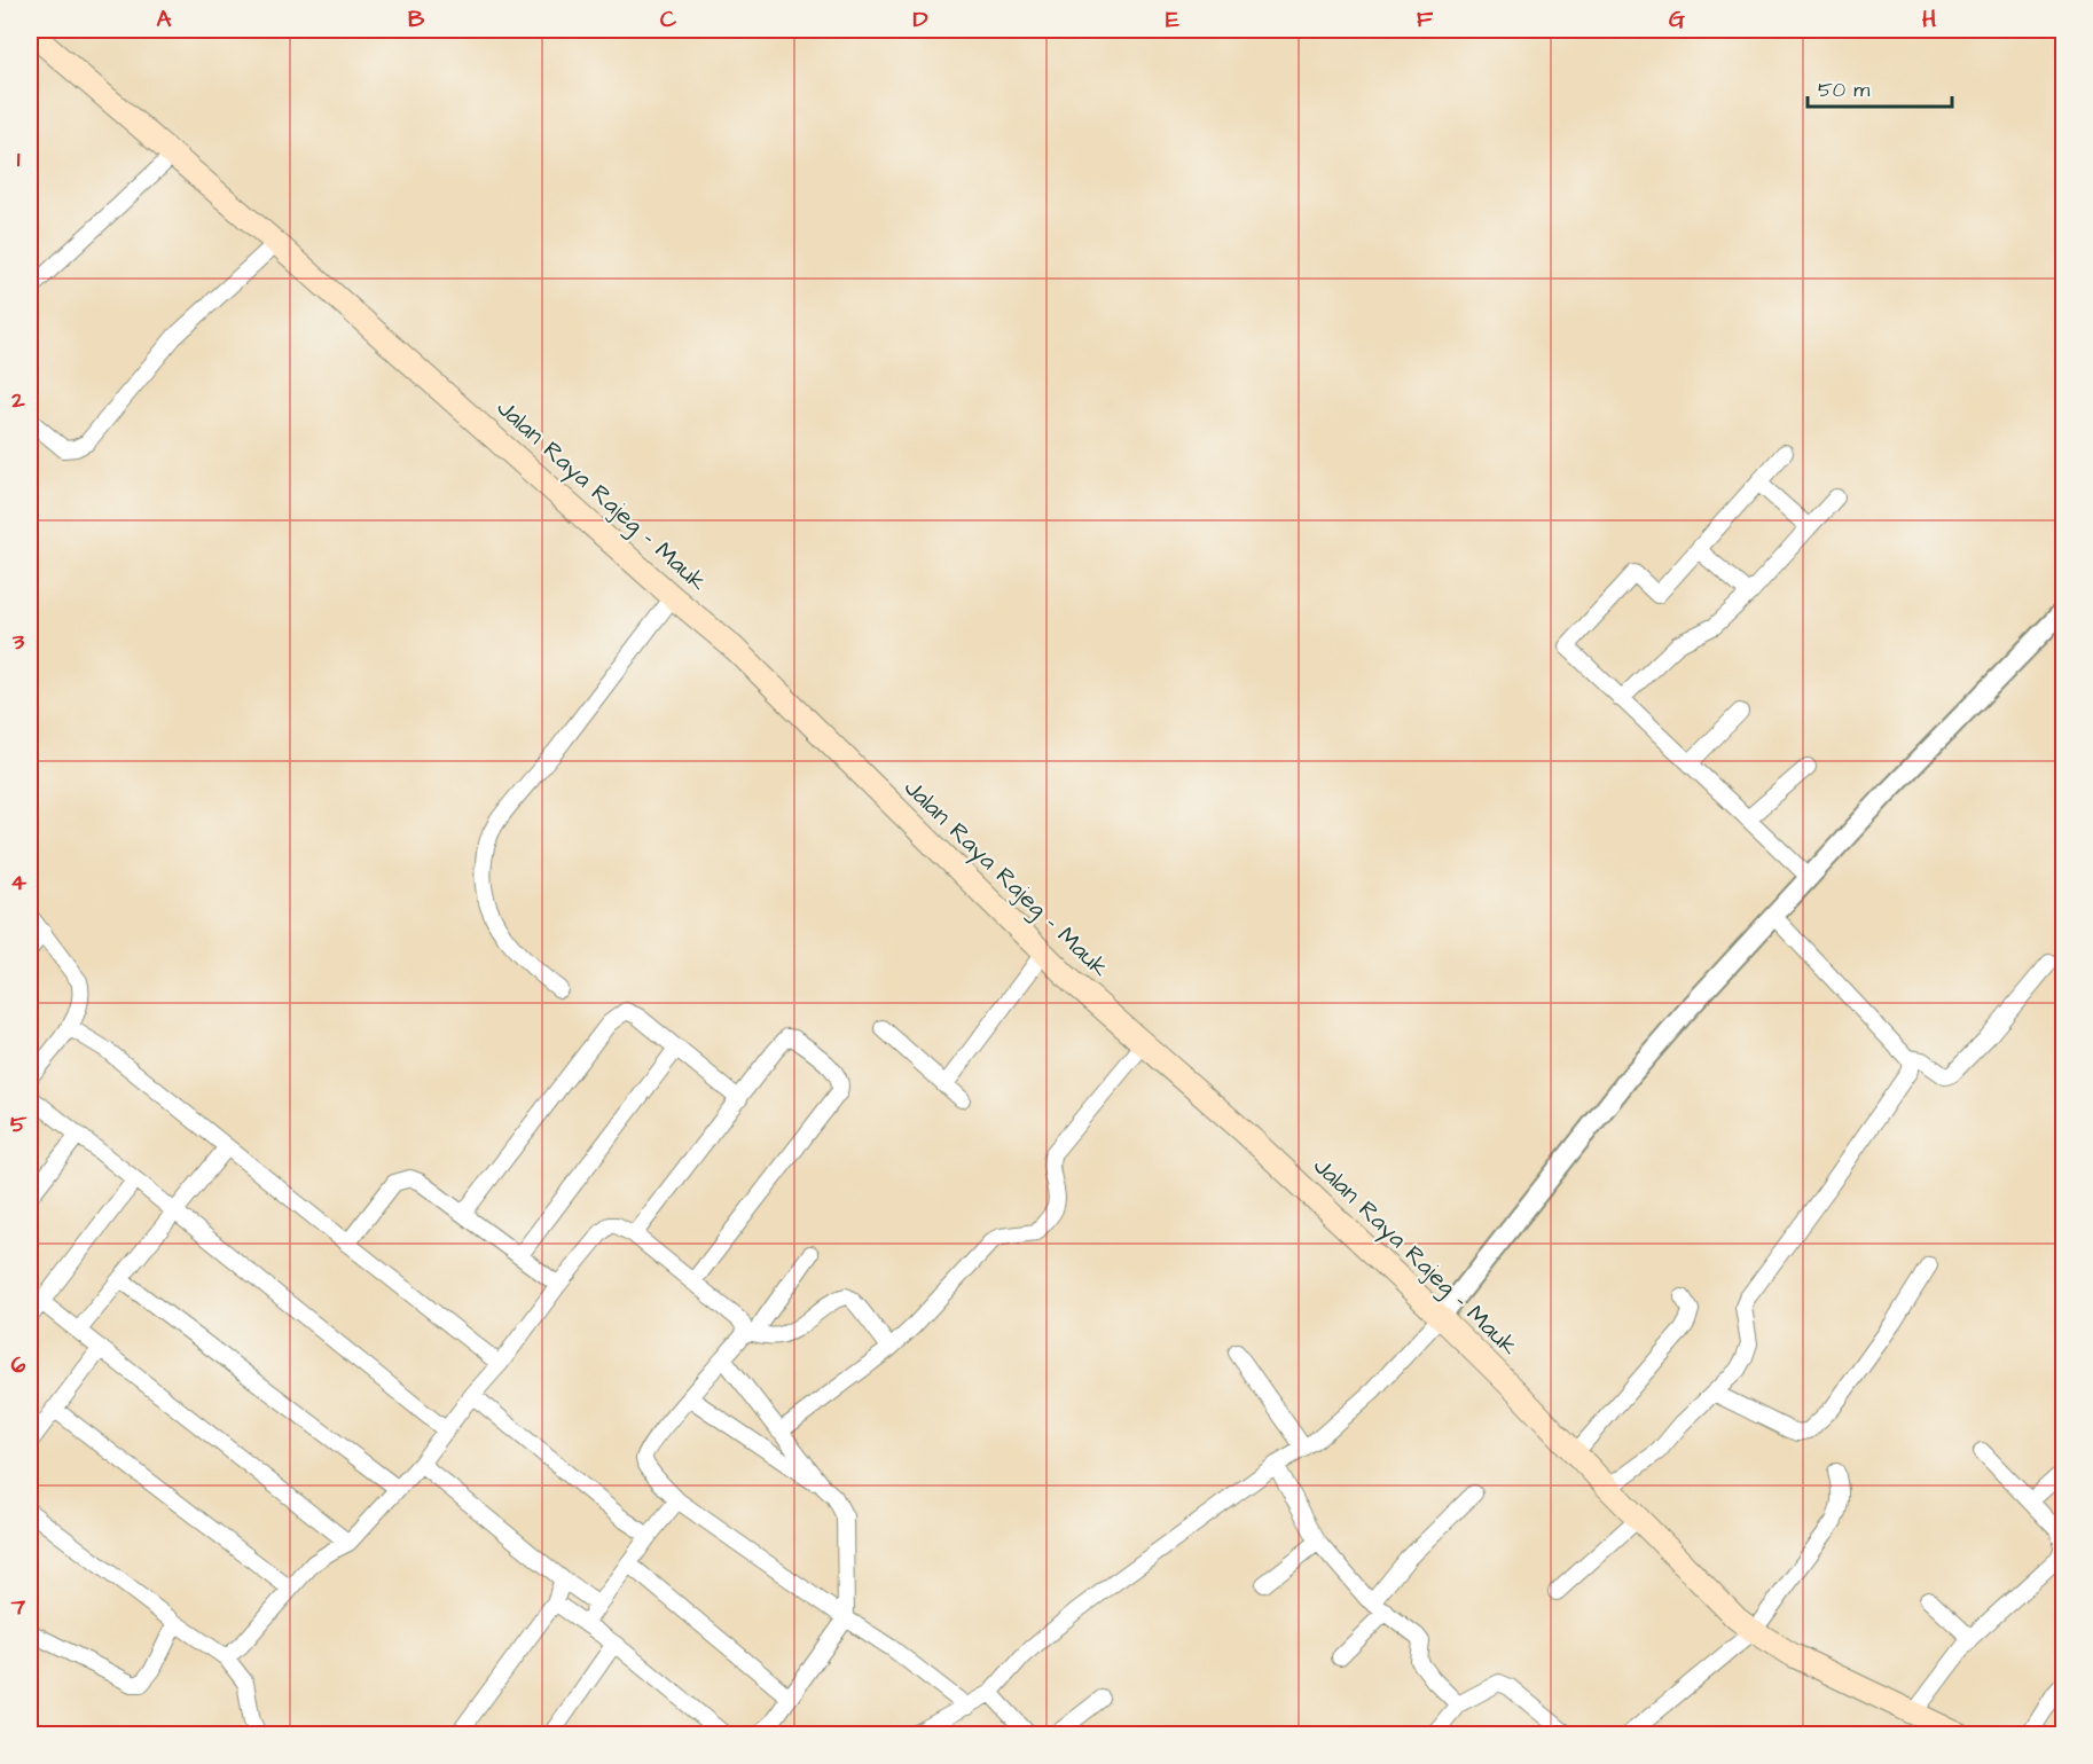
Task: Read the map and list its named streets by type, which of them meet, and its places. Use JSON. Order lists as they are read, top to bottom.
{
  "streets": {
    "main road": ["Jalan Raya Rajeg - Mauk"]
  },
  "scale_bar": "50 m",
  "grid": {
    "columns": [
      "A",
      "B",
      "C",
      "D",
      "E",
      "F",
      "G",
      "H"
    ],
    "rows": [
      "1",
      "2",
      "3",
      "4",
      "5",
      "6",
      "7"
    ]
  }
}
